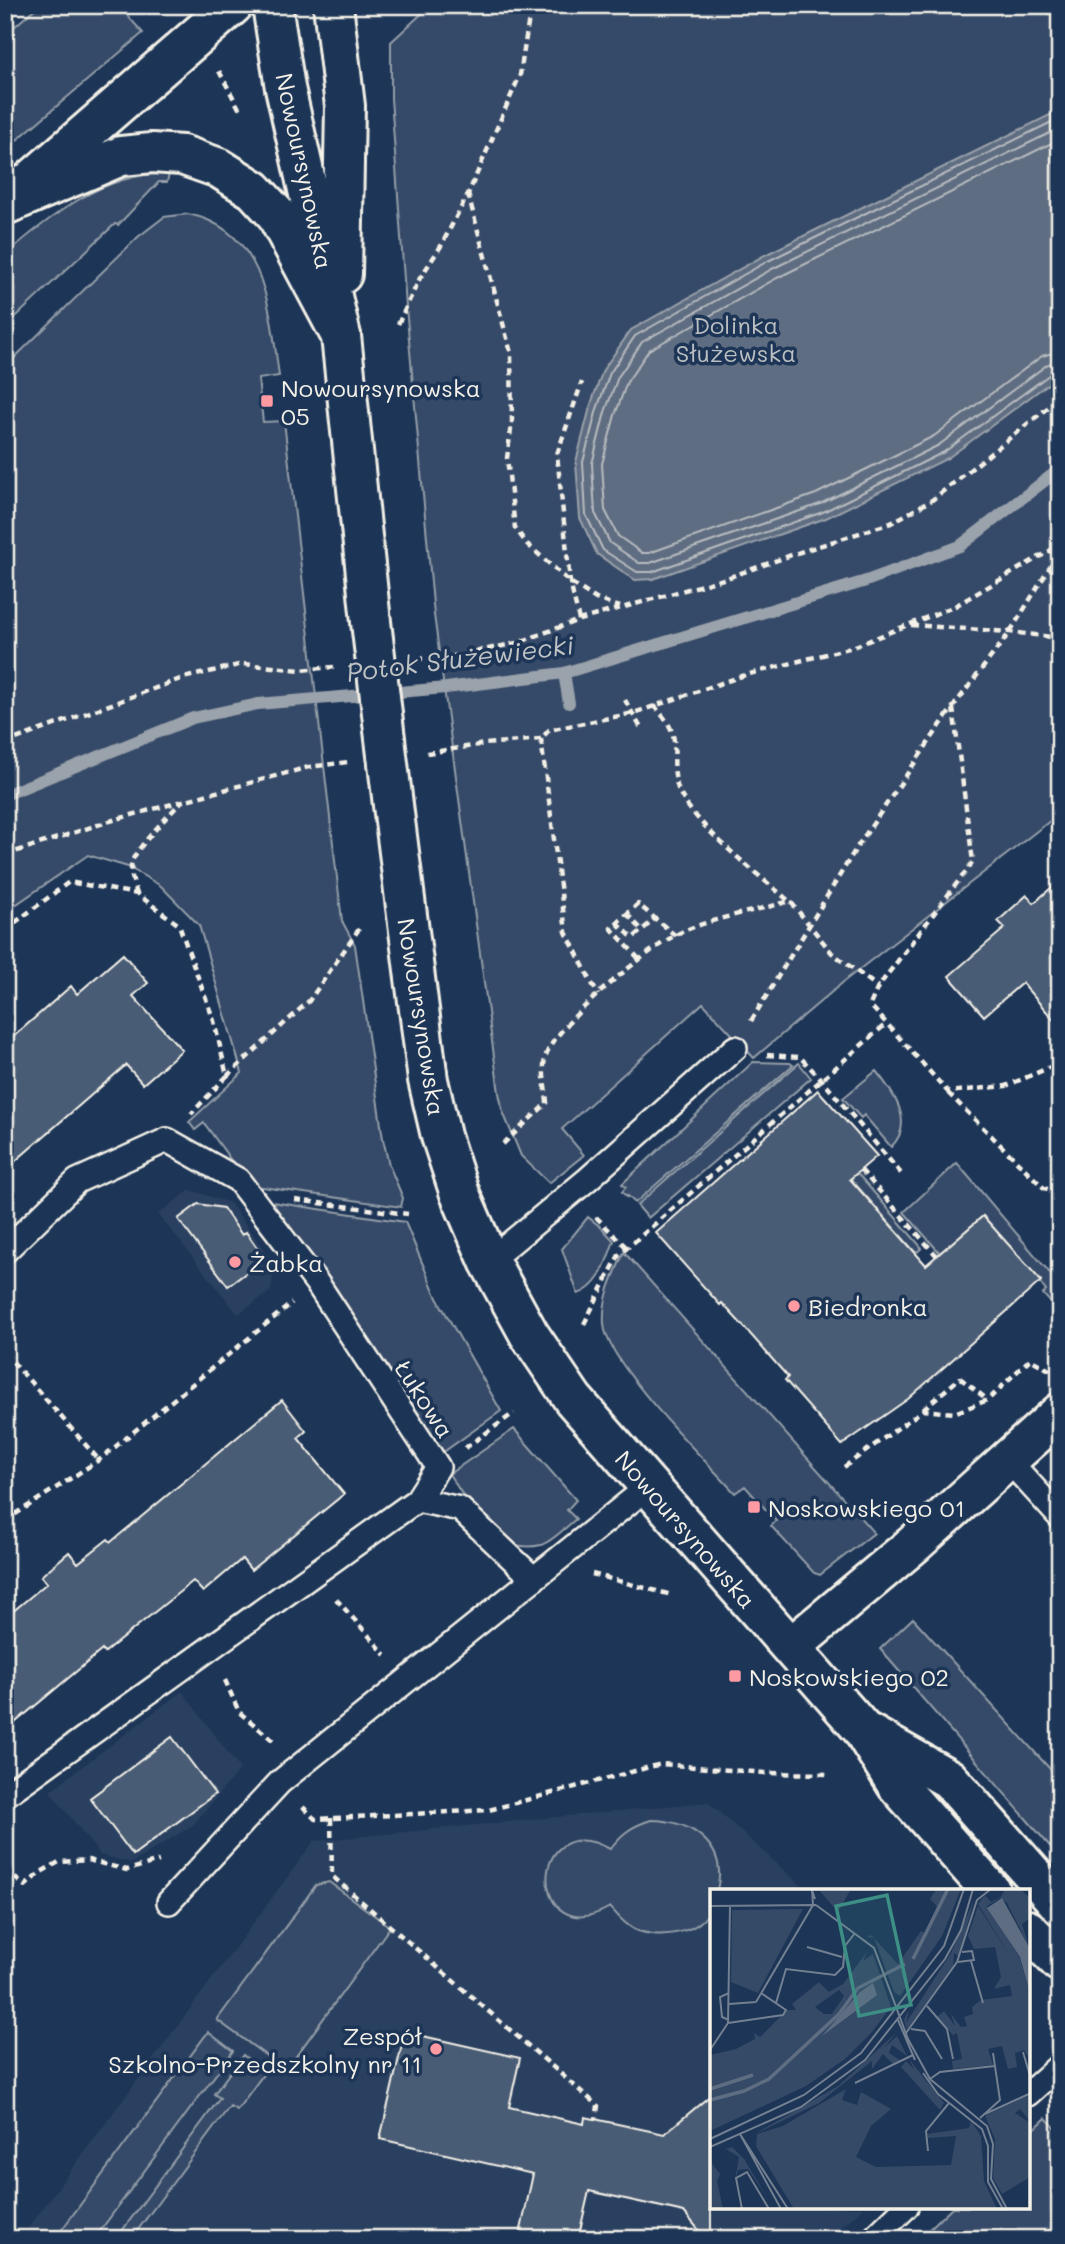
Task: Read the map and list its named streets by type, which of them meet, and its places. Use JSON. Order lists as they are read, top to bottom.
{
  "streets": {
    "street": ["Nowoursynowska"],
    "lane": ["Łukowa"]
  },
  "water": ["Potok Służewiecki"],
  "parks": ["Dolinka Służewska"],
  "places": {
    "transit": ["Nowoursynowska 05", "Noskowskiego 01", "Noskowskiego 02"],
    "other": ["Żabka", "Biedronka", "Zespół Szkolno-Przedszkolny nr 11"]
  }
}
